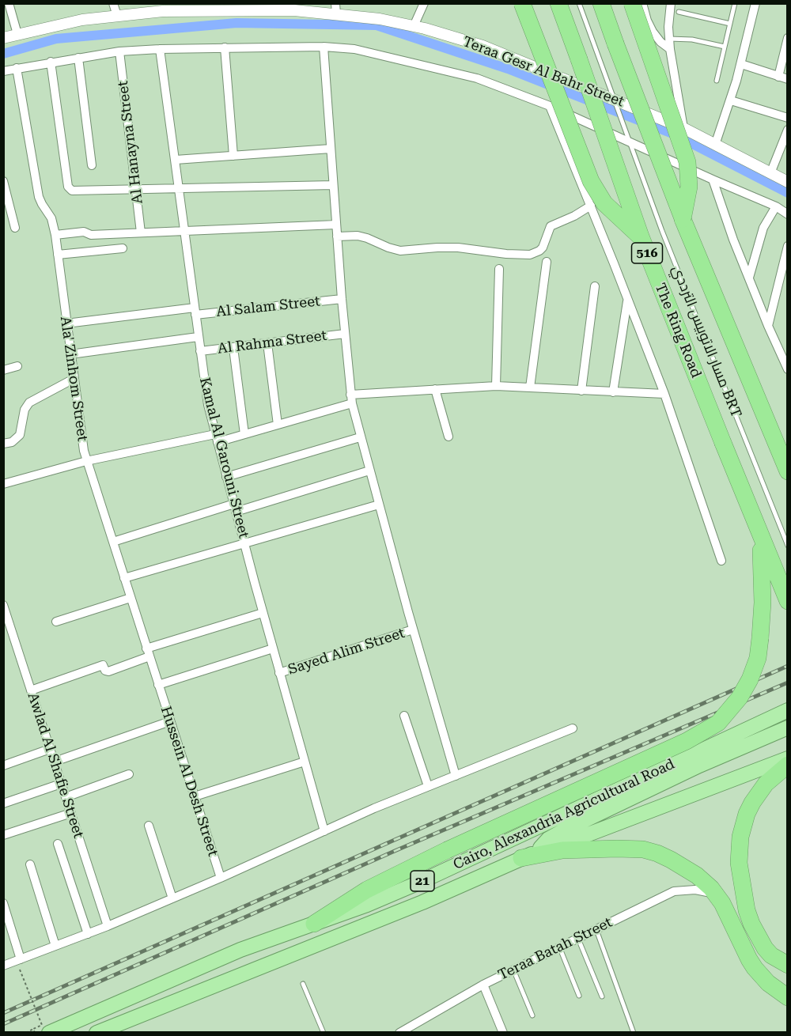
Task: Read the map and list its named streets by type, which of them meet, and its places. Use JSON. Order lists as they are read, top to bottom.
{
  "streets": {
    "highway": [
      "516",
      "The Ring Road",
      "Cairo, Alexandria Agricultural Road",
      "21"
    ],
    "street": [
      "Teraa Gesr Al Bahr Street",
      "Al Hanayna Street",
      "Al Salam Street",
      "Al Rahma Street",
      "Ala' Zinhom Street",
      "Kamal Al Garouni Street",
      "Sayed Alim Street",
      "Awlad Al Shafie Street",
      "Hussein Al Desh Street",
      "Teraa Batah Street"
    ],
    "lane": ["مسار الاتوبيس الترددي BRT"]
  },
  "crossings": [
    ["Teraa Gesr Al Bahr Street", "Al Hanayna Street"],
    ["Teraa Gesr Al Bahr Street", "Ala' Zinhom Street"],
    ["Teraa Gesr Al Bahr Street", "Kamal Al Garouni Street"],
    ["Al Salam Street", "Ala' Zinhom Street"],
    ["Al Salam Street", "Kamal Al Garouni Street"],
    ["Al Rahma Street", "Kamal Al Garouni Street"],
    ["Ala' Zinhom Street", "Hussein Al Desh Street"],
    ["Kamal Al Garouni Street", "Sayed Alim Street"]
  ]
}
